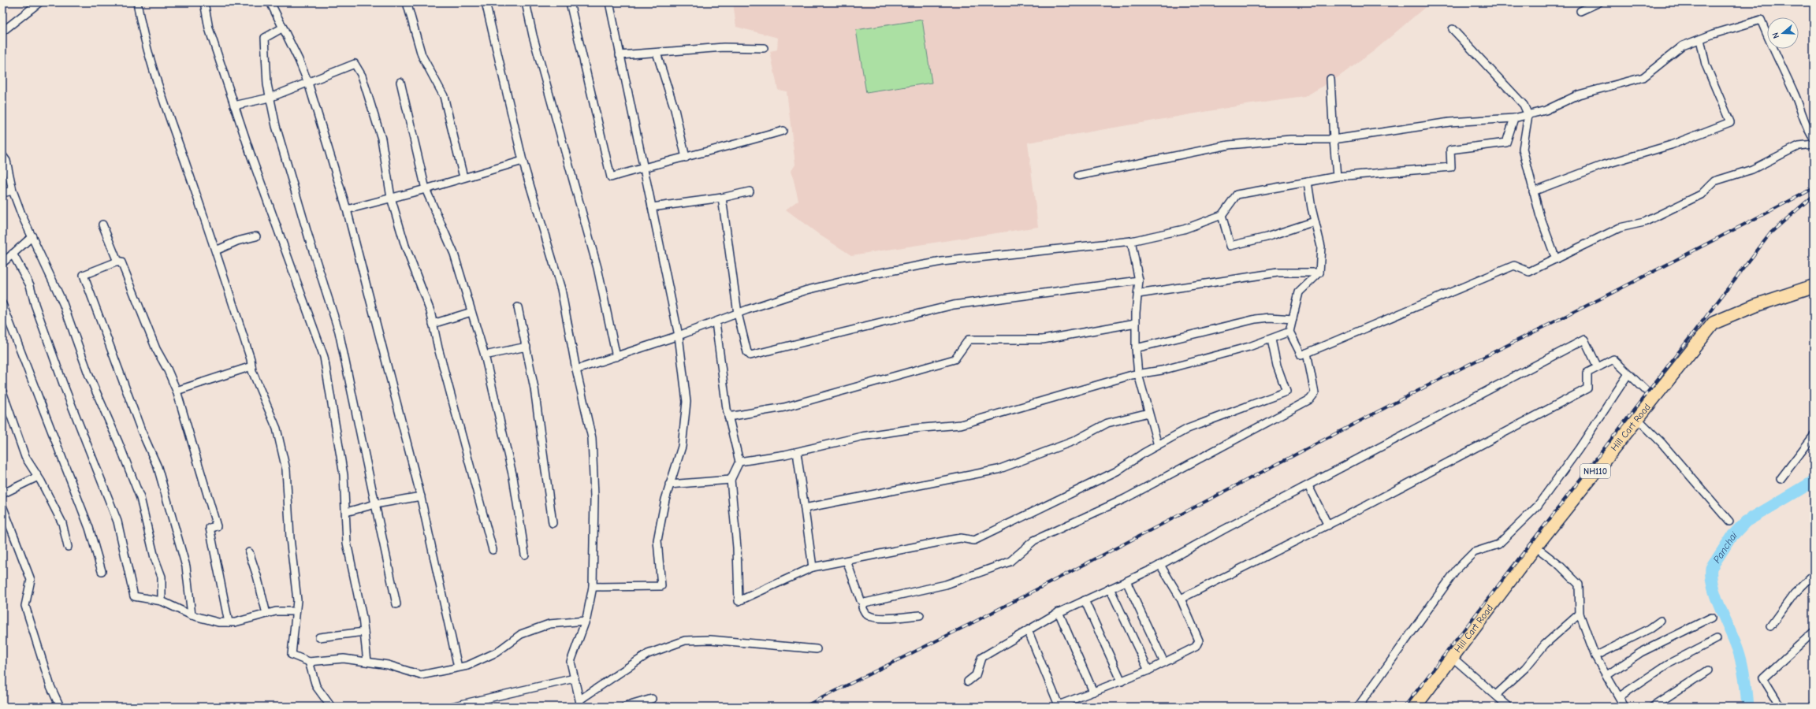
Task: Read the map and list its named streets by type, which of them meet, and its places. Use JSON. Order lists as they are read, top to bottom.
{
  "streets": {
    "highway": ["Hill Cart Road", "NH110"]
  },
  "water": ["Panchai"],
  "north": "left"
}
